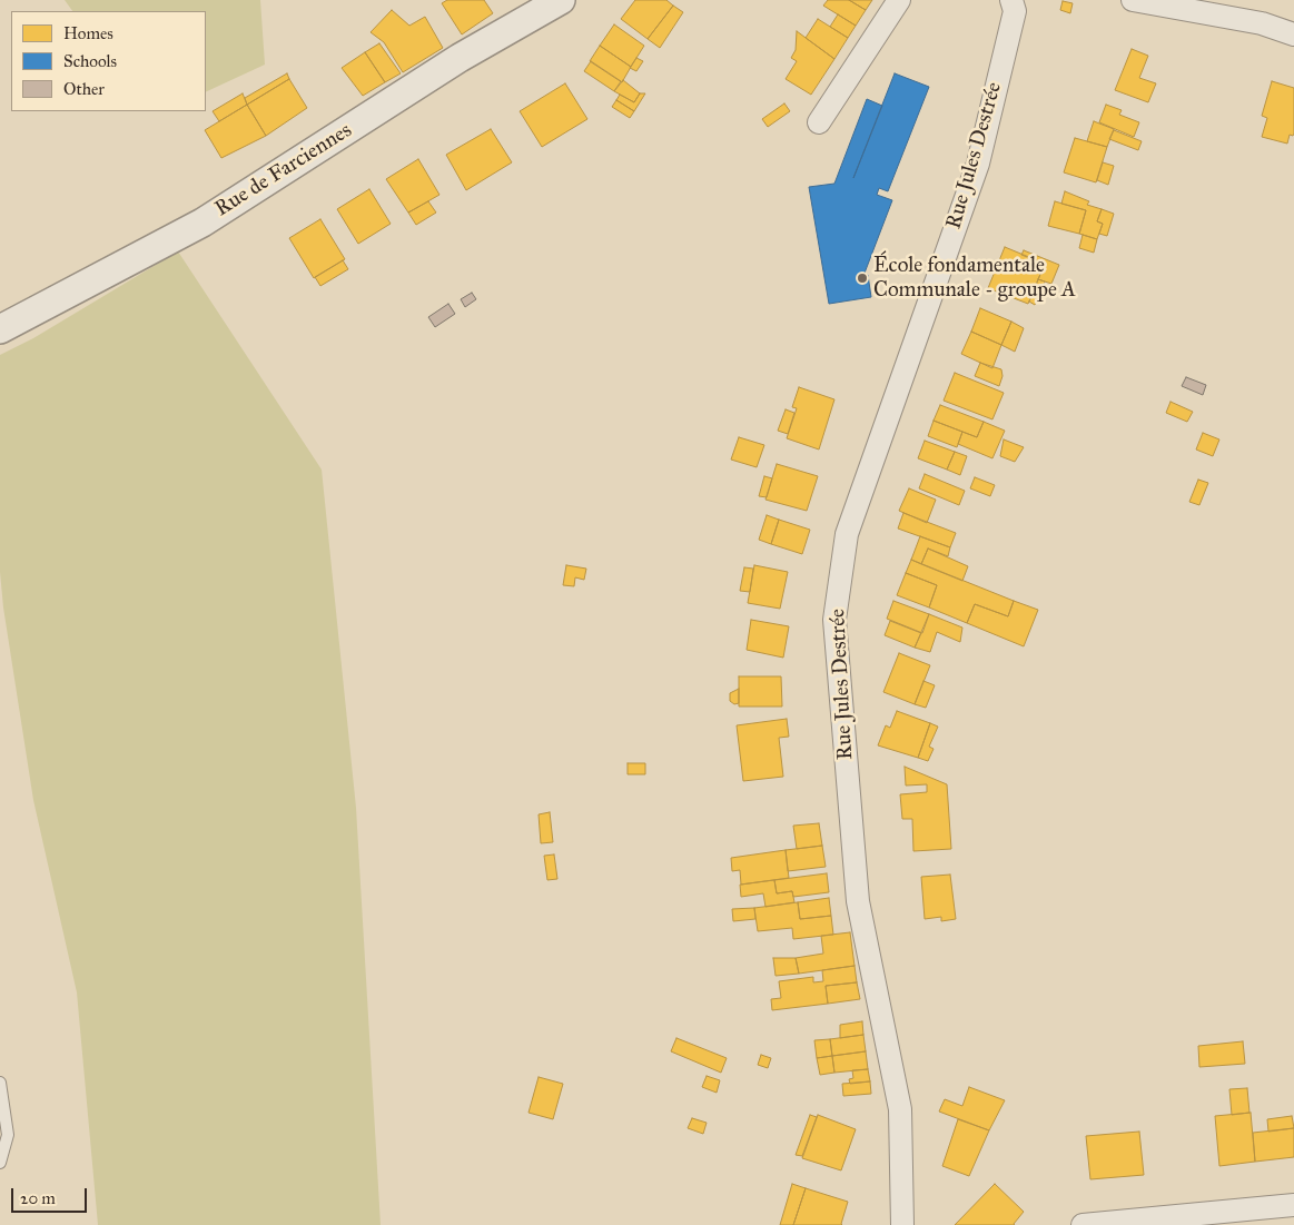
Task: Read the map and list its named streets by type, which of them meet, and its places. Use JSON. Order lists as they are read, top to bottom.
{
  "streets": {
    "street": ["Rue Jules Destrée", "Rue de Farciennes"]
  },
  "places": ["École fondamentale Communale - groupe A"],
  "legend": ["Homes", "Schools", "Other"],
  "scale_bar": "20 m"
}
